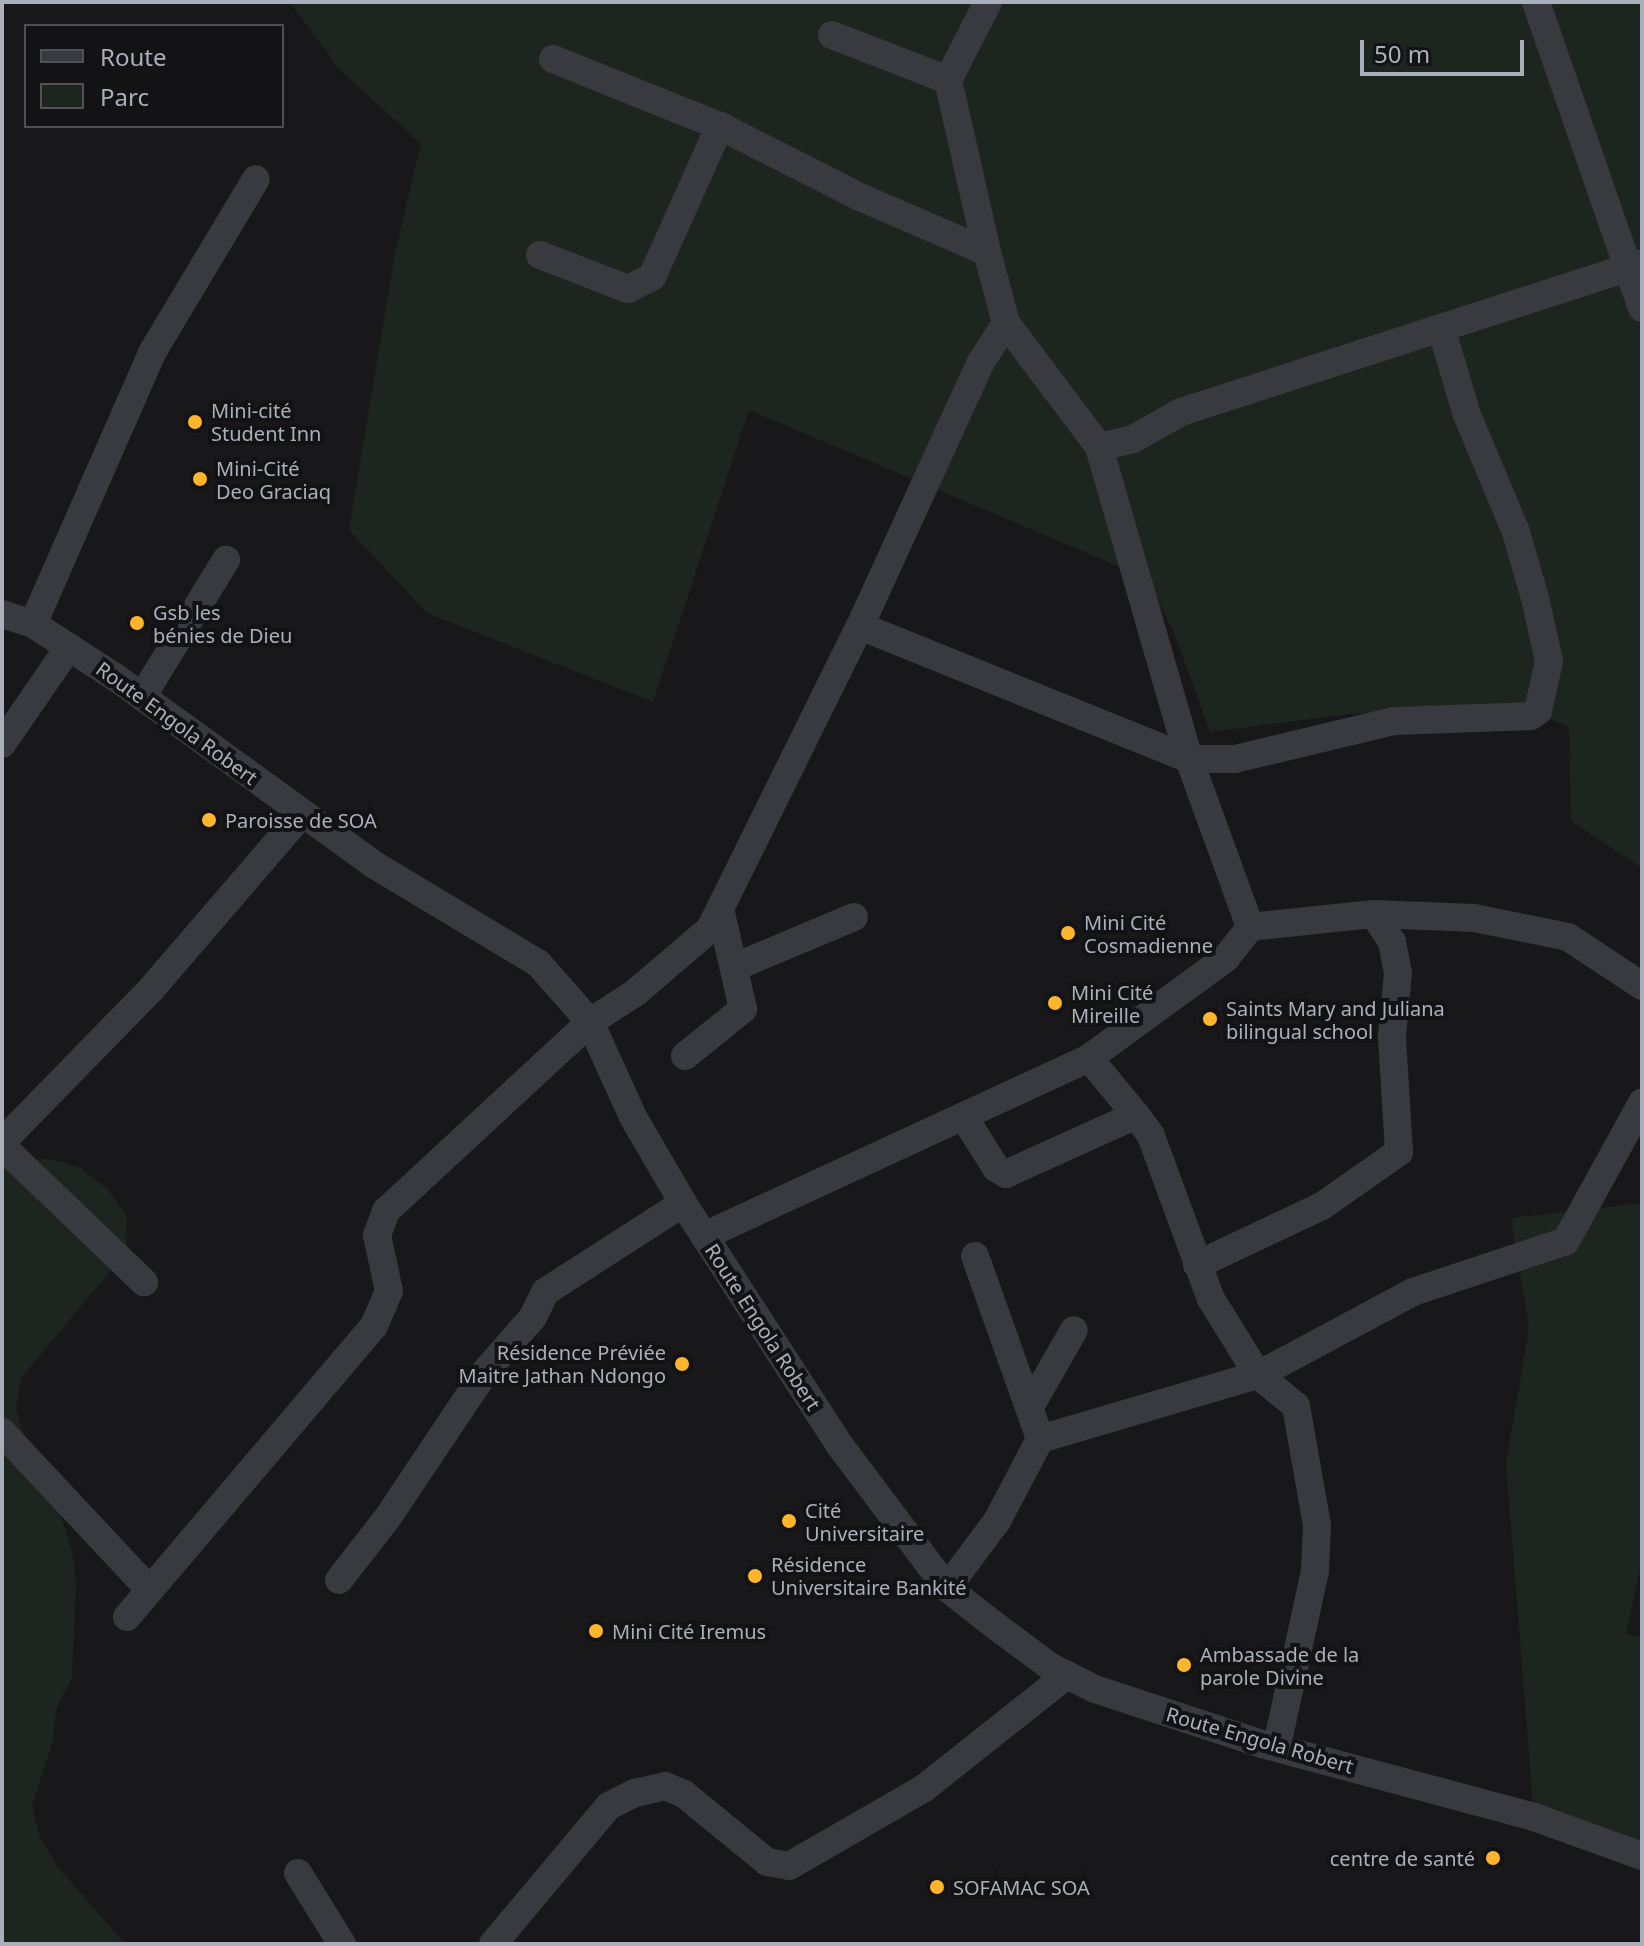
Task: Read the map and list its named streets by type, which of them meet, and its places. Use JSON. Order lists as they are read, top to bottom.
{
  "streets": {
    "street": ["Route Engola Robert"]
  },
  "places": [
    "Mini-cité Student Inn",
    "Mini-Cité Deo Graciaq",
    "Gsb les bénies de Dieu",
    "Paroisse de SOA",
    "Mini Cité Cosmadienne",
    "Mini Cité Mireille",
    "Saints Mary and Juliana bilingual school",
    "Résidence Préviée Maitre Jathan Ndongo",
    "Cité Universitaire",
    "Résidence Universitaire Bankité",
    "Mini Cité Iremus",
    "Ambassade de la parole Divine",
    "centre de santé",
    "SOFAMAC SOA"
  ],
  "legend": ["Route", "Parc"],
  "scale_bar": "50 m"
}
